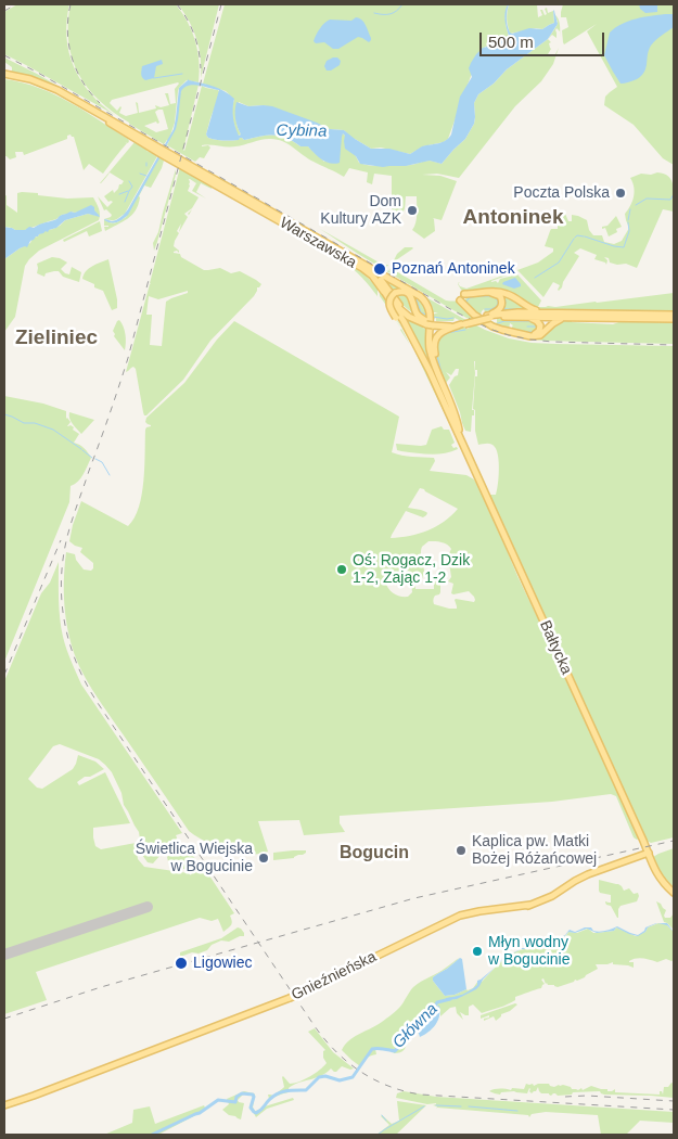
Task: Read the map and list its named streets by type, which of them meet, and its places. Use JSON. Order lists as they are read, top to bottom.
{
  "streets": {
    "main road": ["Warszawska", "Bałtycka", "Gnieźnieńska"]
  },
  "crossings": [
    ["Warszawska", "Bałtycka"],
    ["Bałtycka", "Gnieźnieńska"]
  ],
  "districts": ["Antoninek", "Zieliniec", "Bogucin"],
  "water": ["Cybina", "Główna"],
  "places": [
    "Poczta Polska",
    "Dom Kultury AZK",
    "Poznań Antoninek",
    "Oś: Rogacz, Dzik 1-2, Zając 1-2",
    "Kaplica pw. Matki Bożej Różańcowej",
    "Świetlica Wiejska w Bogucinie",
    "Młyn wodny w Bogucinie",
    "Ligowiec"
  ],
  "scale_bar": "500 m"
}
